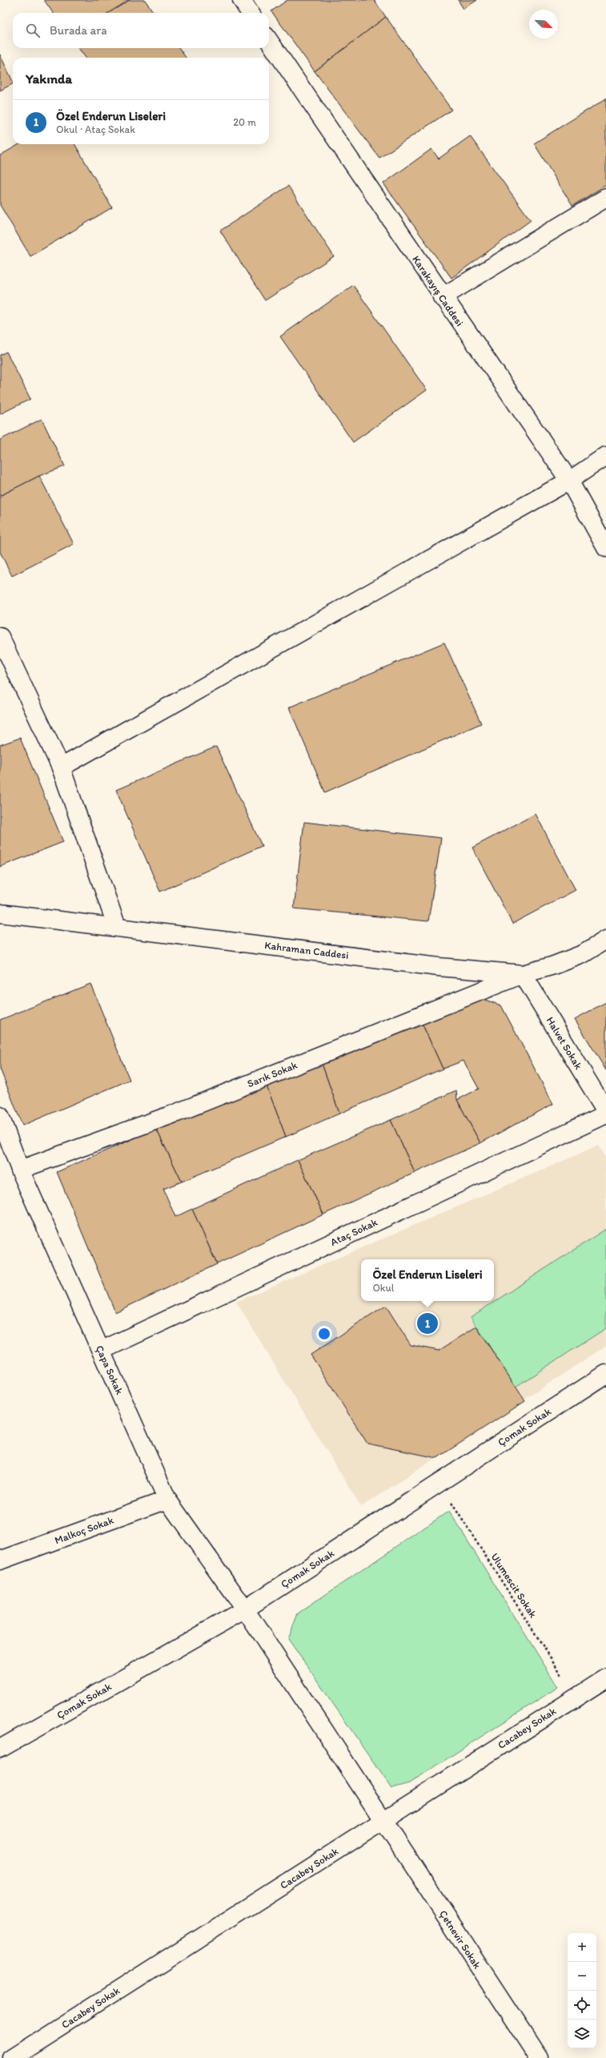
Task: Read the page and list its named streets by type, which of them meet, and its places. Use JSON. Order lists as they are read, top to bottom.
{
  "streets": {
    "street": [
      "Karakayış Caddesi",
      "Kahraman Caddesi",
      "Halvet Sokak",
      "Sarık Sokak",
      "Ataç Sokak",
      "Çapa Sokak",
      "Çomak Sokak",
      "Malkoç Sokak",
      "Cacabey Sokak",
      "Çetnevir Sokak"
    ],
    "path": ["Ulumescit Sokak"]
  },
  "crossings": [
    ["Kahraman Caddesi", "Halvet Sokak"],
    ["Kahraman Caddesi", "Sarık Sokak"],
    ["Halvet Sokak", "Sarık Sokak"],
    ["Sarık Sokak", "Çapa Sokak"],
    ["Ataç Sokak", "Çapa Sokak"],
    ["Çapa Sokak", "Çomak Sokak"],
    ["Çapa Sokak", "Malkoç Sokak"],
    ["Çapa Sokak", "Çetnevir Sokak"],
    ["Çomak Sokak", "Ulumescit Sokak"],
    ["Çomak Sokak", "Çetnevir Sokak"],
    ["Ulumescit Sokak", "Cacabey Sokak"],
    ["Cacabey Sokak", "Çetnevir Sokak"]
  ],
  "north": "bottom right",
  "page": {
    "search": "Burada ara",
    "heading": "Yakında",
    "list": [
      {
        "mark": "1",
        "name": "Özel Enderun Liseleri",
        "note": "Okul · Ataç Sokak",
        "value": "20 m"
      }
    ],
    "popup": ["Özel Enderun Liseleri", "Okul"],
    "pins": "1",
    "map_buttons": ["+", "−"]
  }
}
